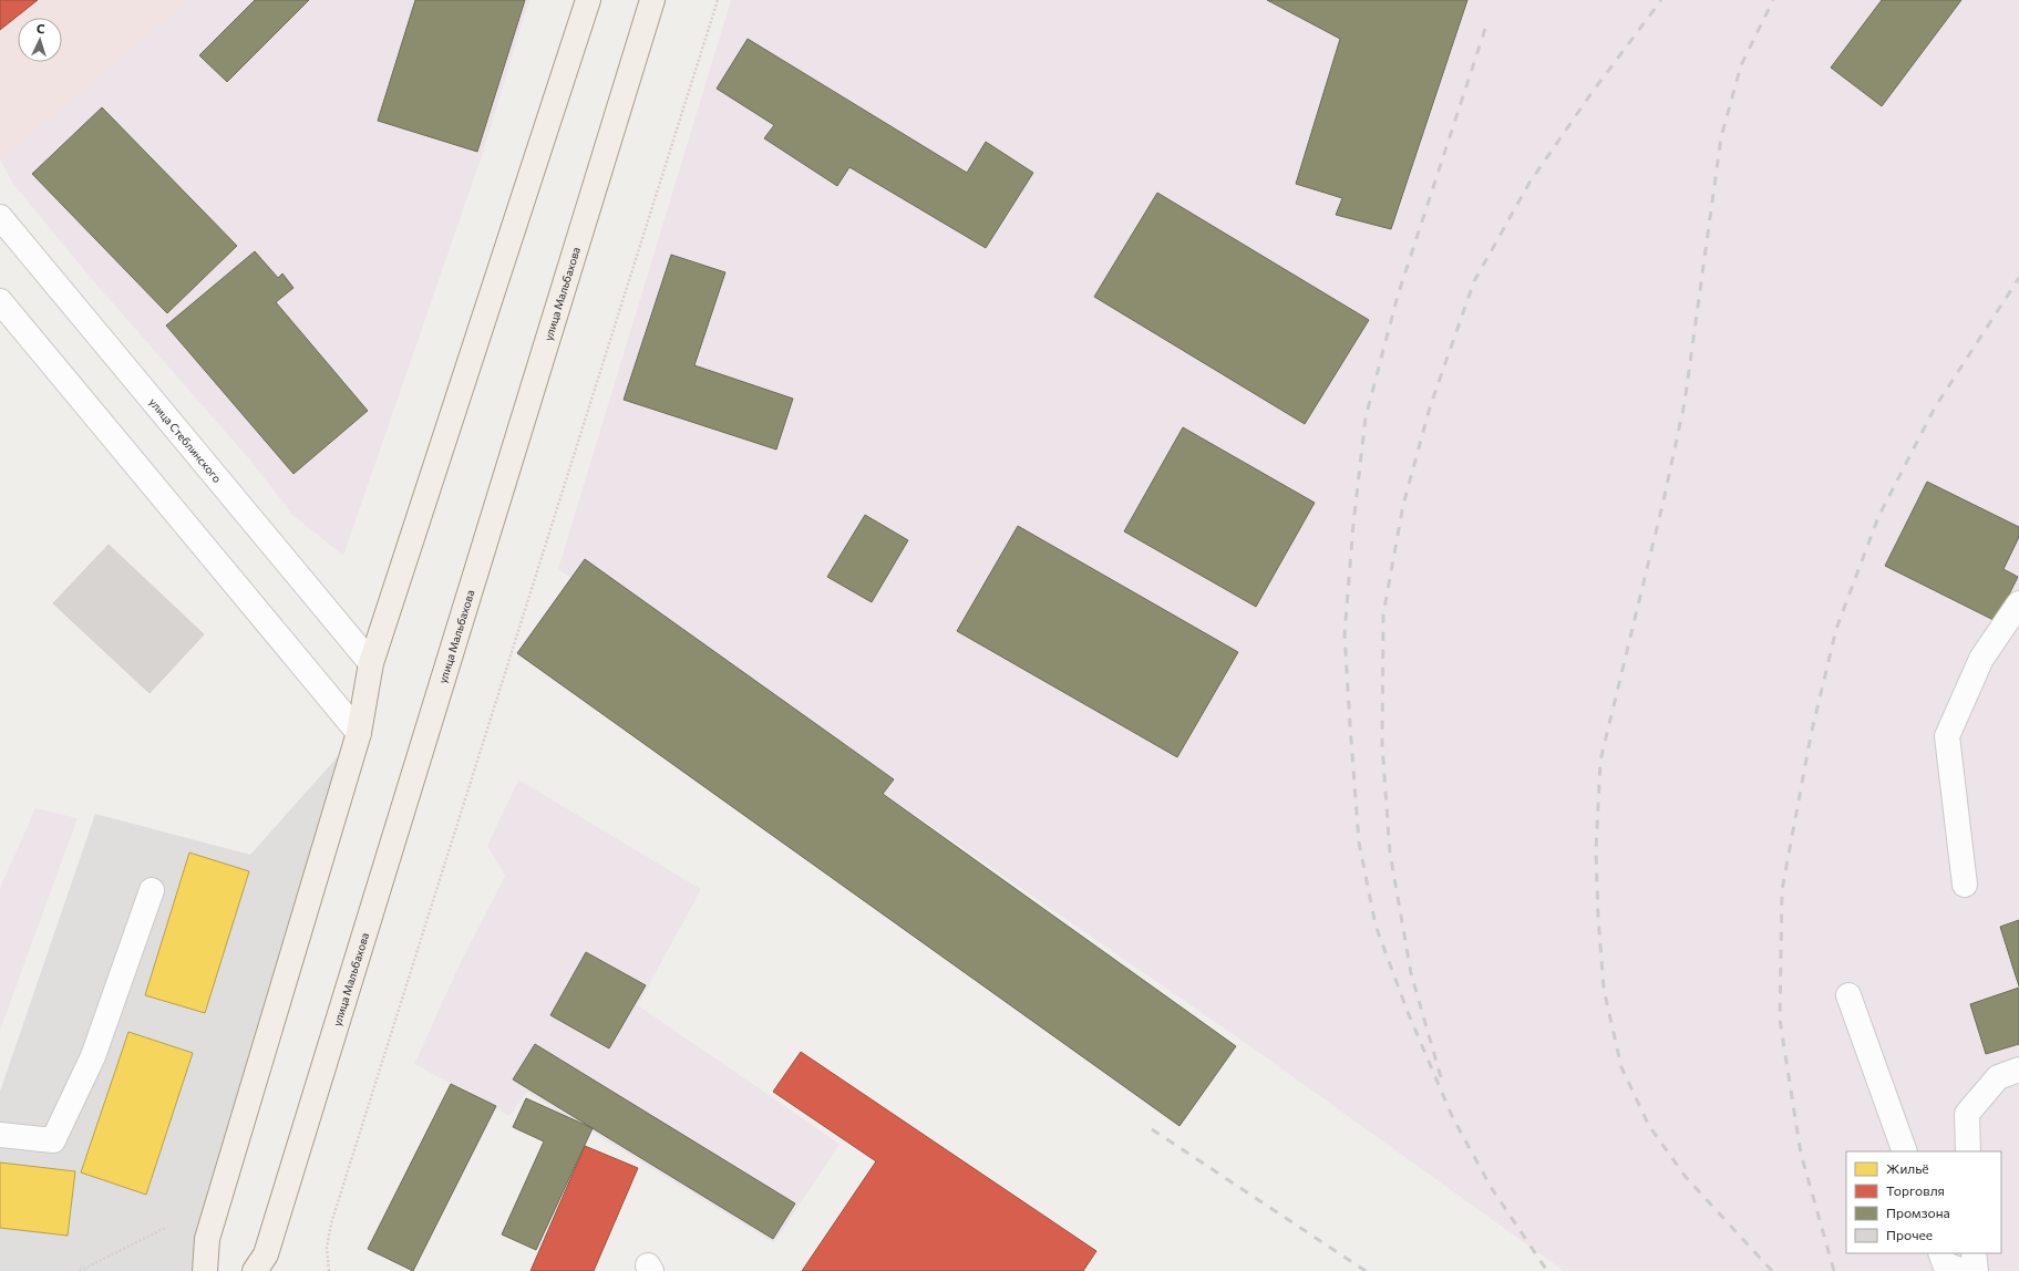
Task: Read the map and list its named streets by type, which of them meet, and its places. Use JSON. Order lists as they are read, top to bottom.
{
  "streets": {
    "main road": ["улица Мальбахова"],
    "street": ["улица Стеблинского"]
  },
  "legend": [
    "Жильё",
    "Торговля",
    "Промзона",
    "Прочее"
  ],
  "north": "top"
}
